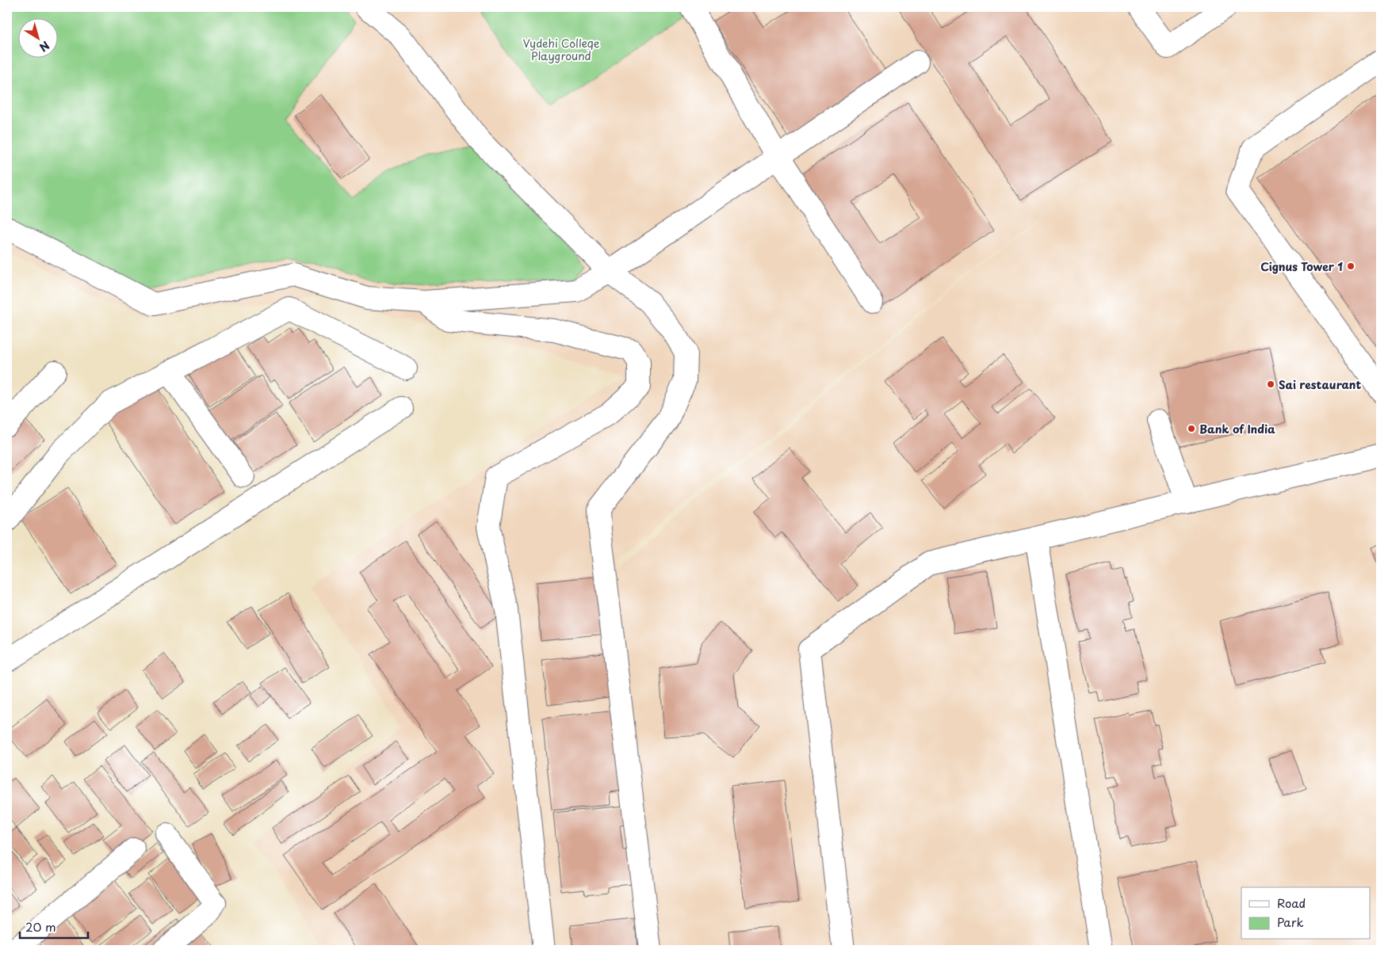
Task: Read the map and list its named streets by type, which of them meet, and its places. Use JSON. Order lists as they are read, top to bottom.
{
  "parks": ["Vydehi College Playground"],
  "places": ["Cignus Tower 1", "Sai restaurant", "Bank of India"],
  "legend": ["Road", "Park"],
  "scale_bar": "20 m",
  "north": "bottom right"
}
